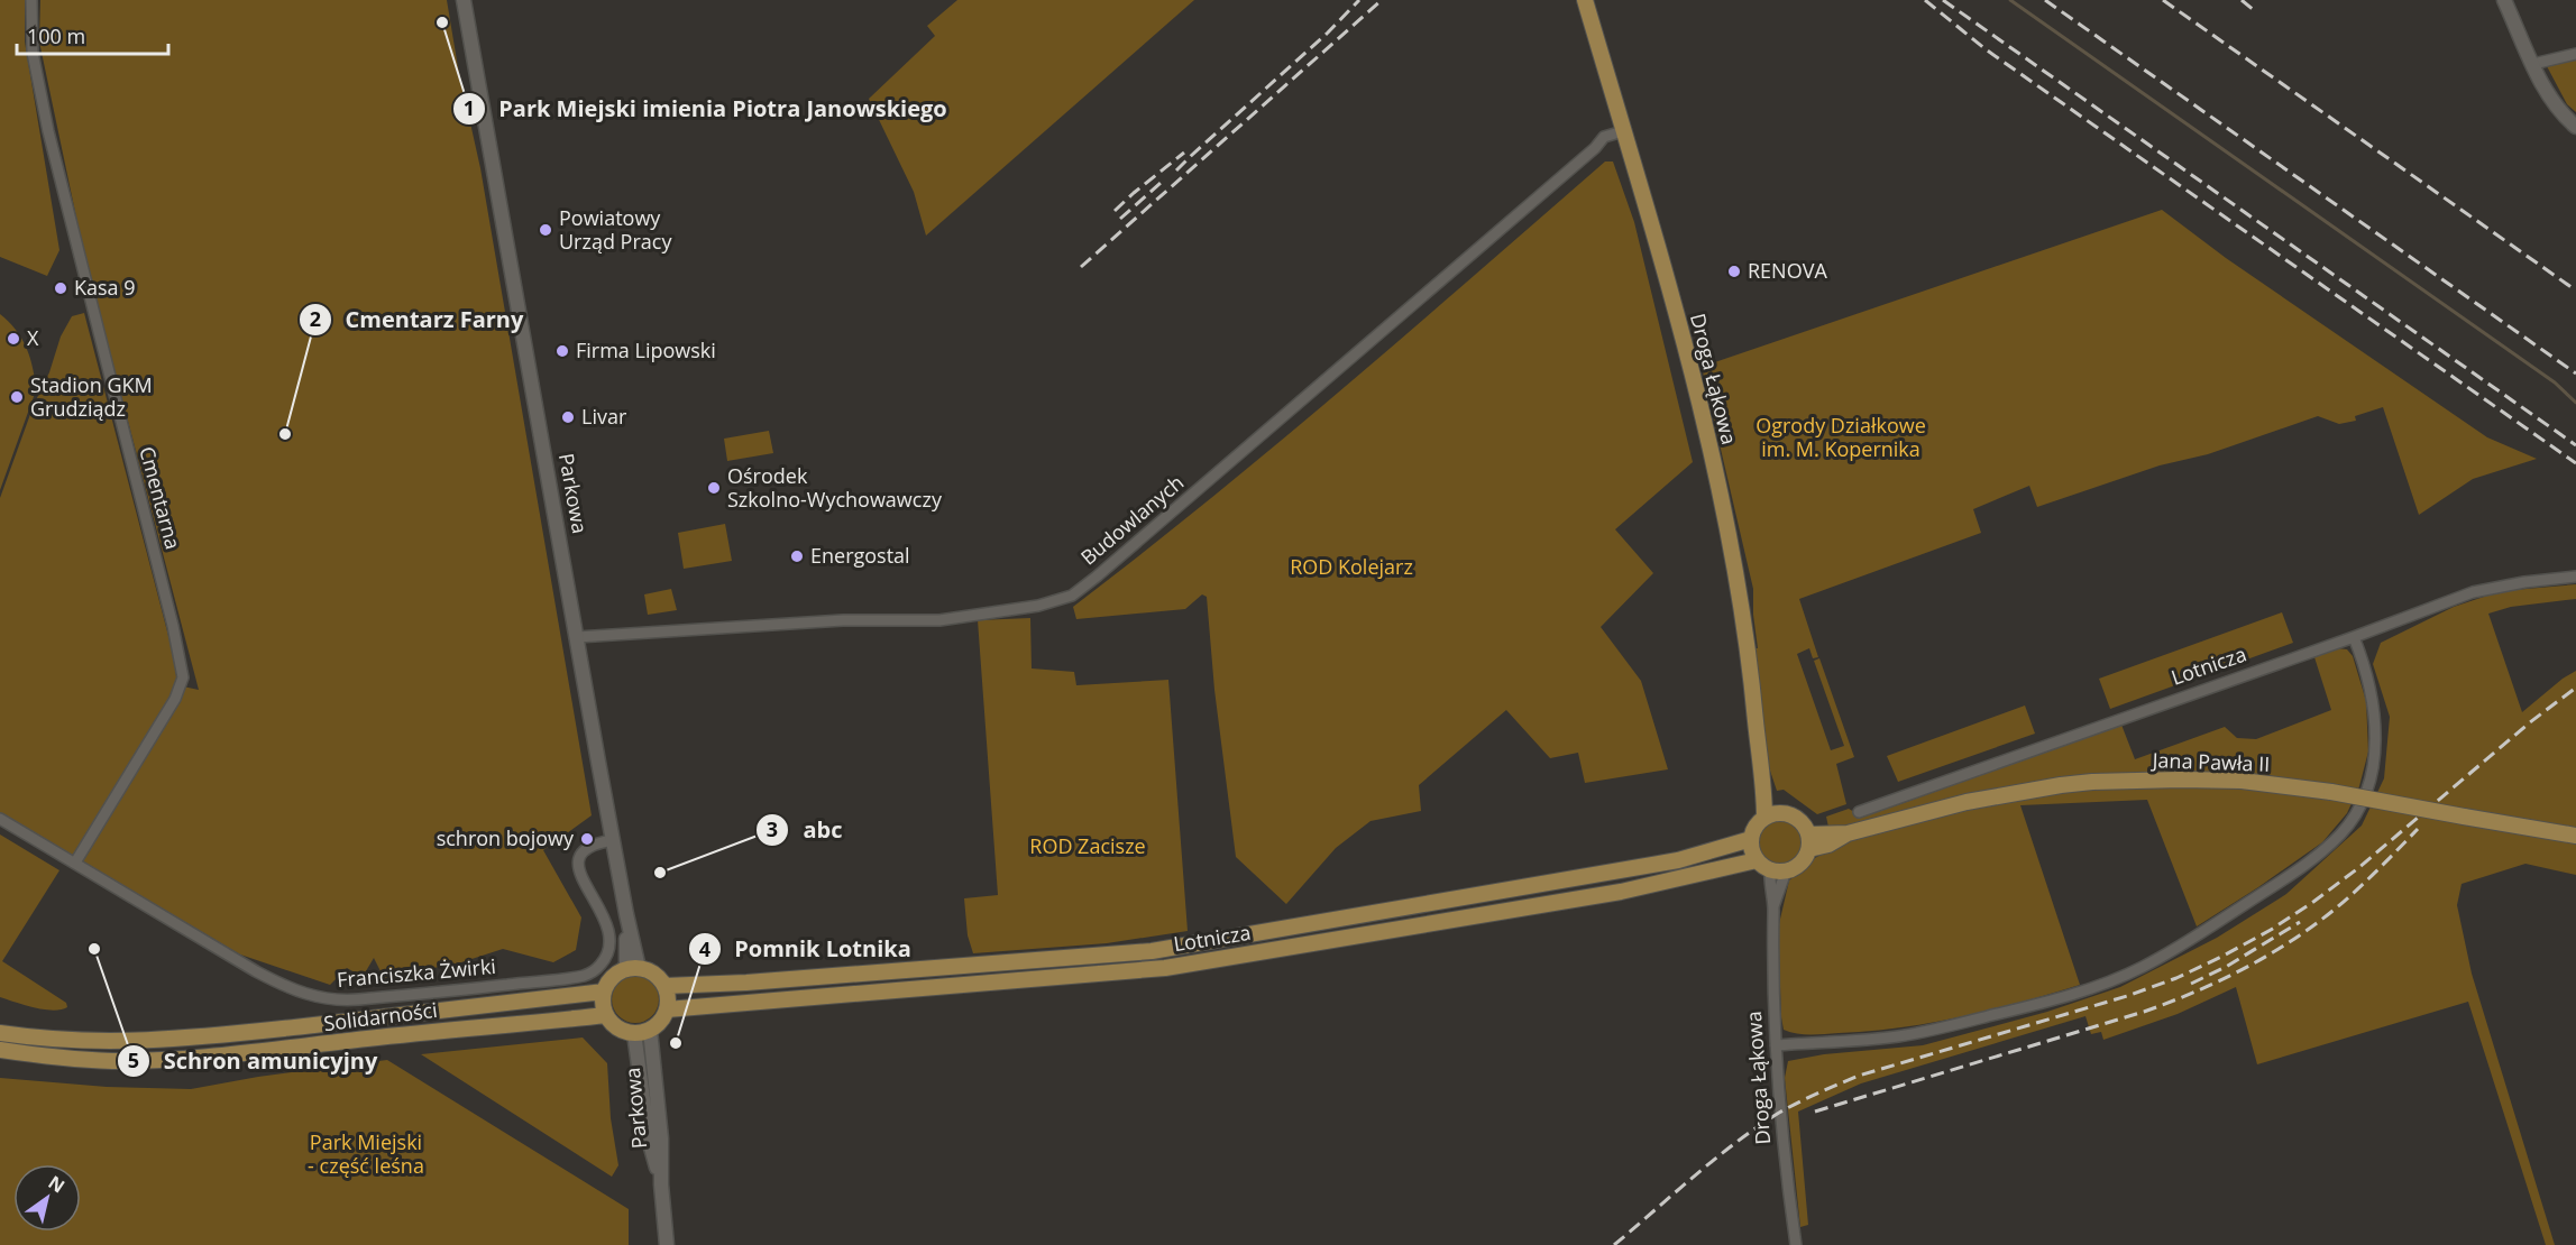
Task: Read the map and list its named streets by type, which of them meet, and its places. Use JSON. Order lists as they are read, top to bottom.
{
  "streets": {
    "main road": [
      "Droga Łąkowa",
      "Lotnicza",
      "Jana Pawła II",
      "Solidarności"
    ],
    "street": [
      "Parkowa",
      "Cmentarna",
      "Budowlanych",
      "Franciszka Żwirki"
    ]
  },
  "crossings": [
    ["Droga Łąkowa", "Budowlanych"],
    ["Droga Łąkowa", "Lotnicza"],
    ["Droga Łąkowa", "Jana Pawła II"],
    ["Parkowa", "Budowlanych"],
    ["Parkowa", "Lotnicza"],
    ["Parkowa", "Franciszka Żwirki"],
    ["Parkowa", "Solidarności"],
    ["Cmentarna", "Franciszka Żwirki"],
    ["Lotnicza", "Jana Pawła II"],
    ["Lotnicza", "Solidarności"]
  ],
  "parks": [
    "Ogrody Działkowe im. M. Kopernika",
    "ROD Kolejarz",
    "ROD Zacisze",
    "Park Miejski - część leśna"
  ],
  "places": [
    "Park Miejski imienia Piotra Janowskiego",
    "Powiatowy Urząd Pracy",
    "RENOVA",
    "Kasa 9",
    "X",
    "Firma Lipowski",
    "Stadion GKM Grudziądz",
    "Livar",
    "Cmentarz Farny",
    "Ośrodek Szkolno-Wychowawczy",
    "Energostal",
    "schron bojowy",
    "abc",
    "Schron amunicyjny",
    "Pomnik Lotnika"
  ],
  "scale_bar": "100 m",
  "north": "top right"
}
